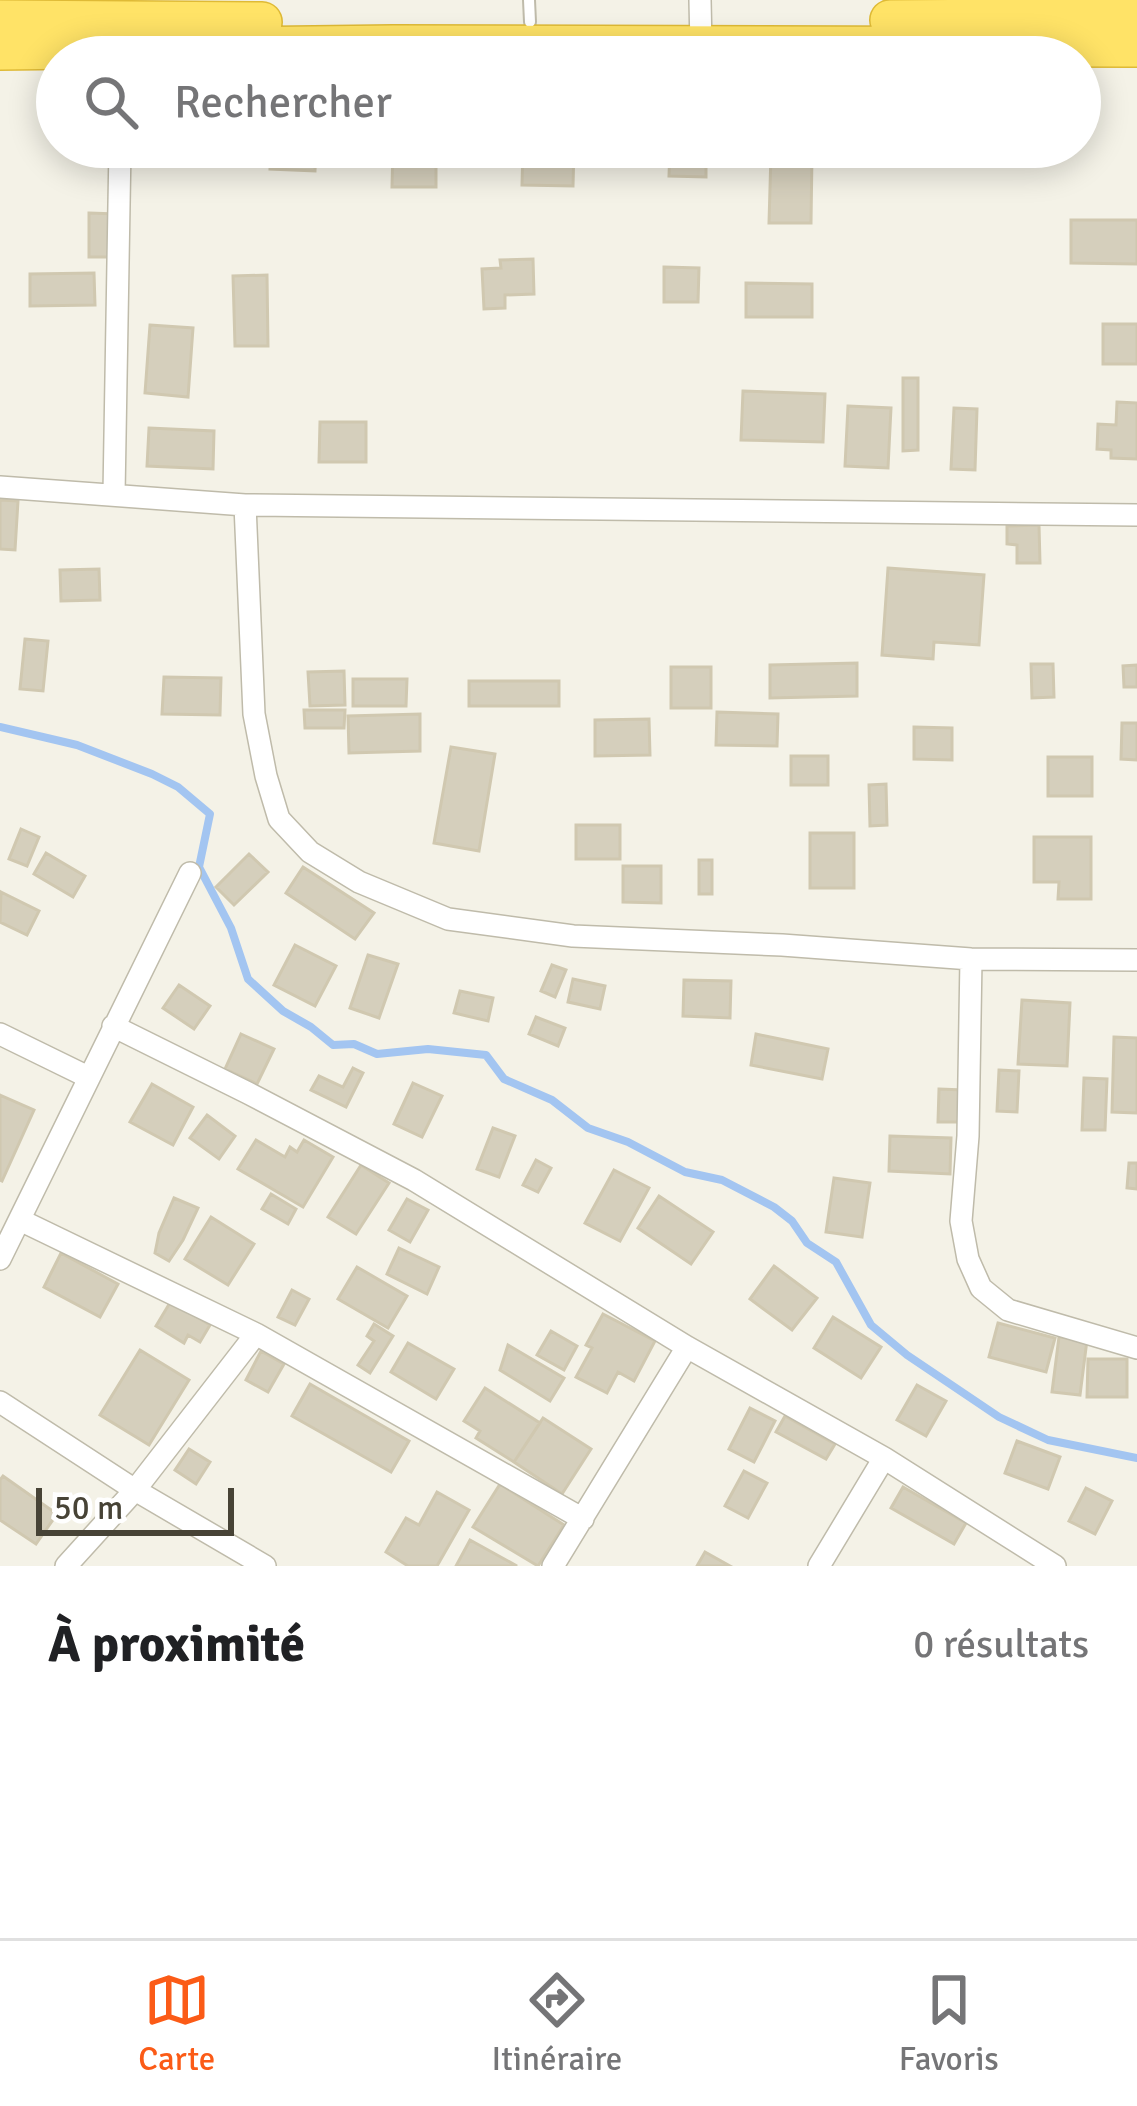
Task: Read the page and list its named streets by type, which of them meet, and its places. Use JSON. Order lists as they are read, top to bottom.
{
  "scale_bar": "50 m",
  "page": {
    "search": "Rechercher",
    "scale": "50 m",
    "heading": ["À proximité", "0 résultats"],
    "nav": ["Carte", "Itinéraire", "Favoris"]
  }
}
